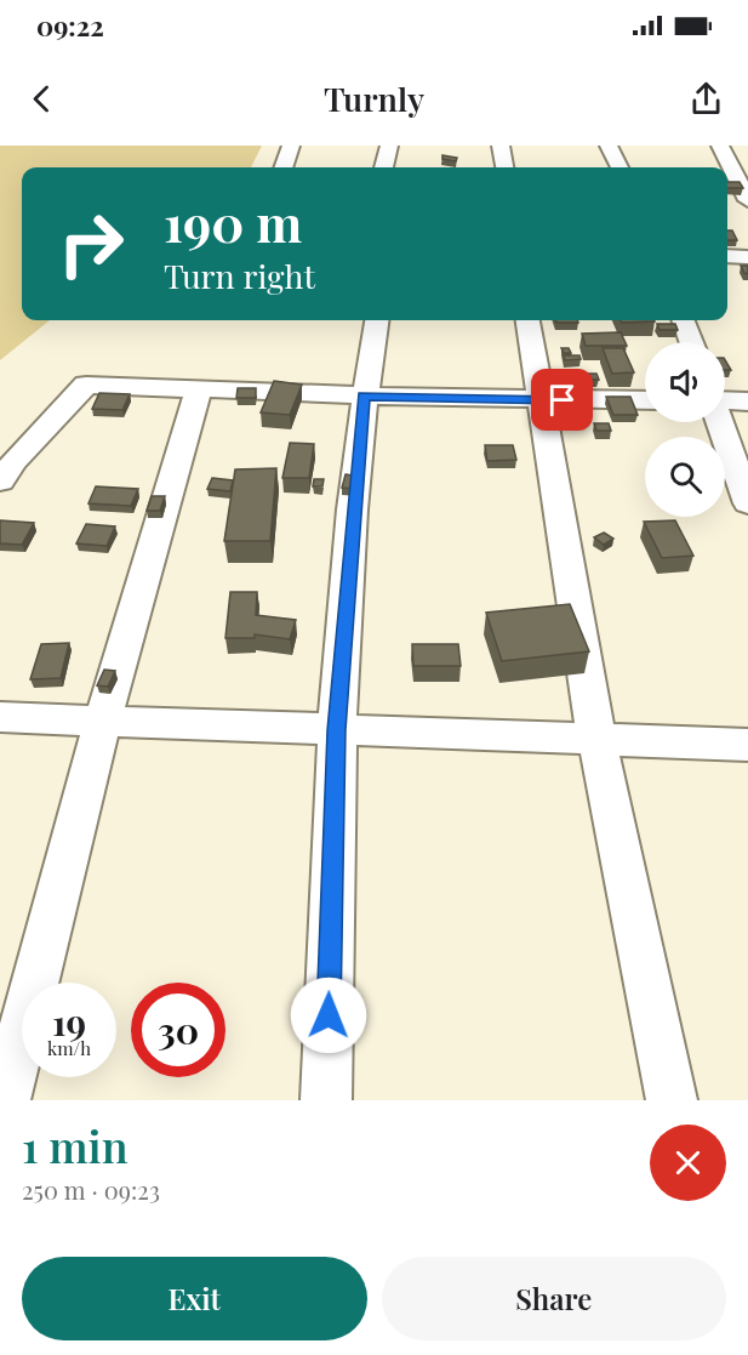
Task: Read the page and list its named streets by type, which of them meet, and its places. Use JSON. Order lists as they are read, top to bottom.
{
  "page": {
    "status": "09:22",
    "header": "Turnly",
    "turn": ["190 m", "Turn right"],
    "speed": "19 km/h",
    "limit": "30",
    "heading": ["1 min", "250 m · 09:23"],
    "buttons": ["Exit", "Share"]
  }
}
